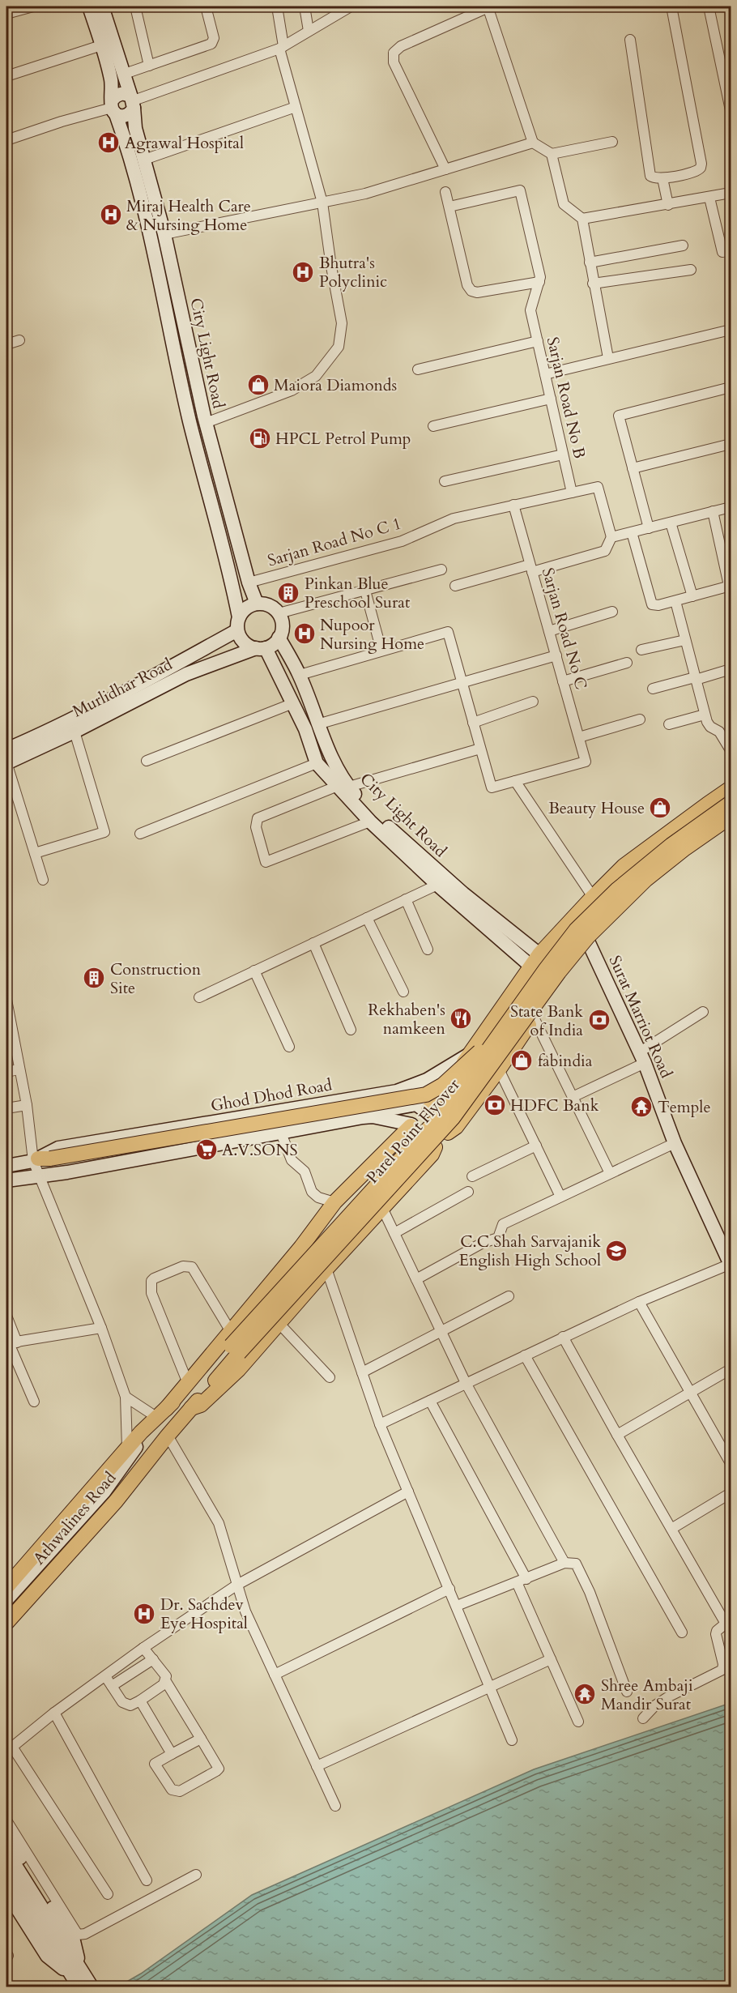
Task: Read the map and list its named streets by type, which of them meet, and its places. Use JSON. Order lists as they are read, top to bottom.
{
  "streets": {
    "main road": [
      "City Light Road",
      "Murlidhar Road",
      "Surat Marriot Road",
      "Ghod Dhod Road",
      "Parel Point Flyover",
      "Athwalines Road"
    ],
    "street": ["Sarjan Road No B", "Sarjan Road No C 1", "Sarjan Road No C"]
  },
  "crossings": [
    ["City Light Road", "Sarjan Road No C 1"],
    ["City Light Road", "Murlidhar Road"],
    ["Sarjan Road No B", "Sarjan Road No C 1"],
    ["Sarjan Road No C 1", "Sarjan Road No C"],
    ["Parel Point Flyover", "Athwalines Road"]
  ],
  "places": {
    "hospital": [
      "Agrawal Hospital",
      "Miraj Health Care & Nursing Home",
      "Bhutra's Polyclinic",
      "Nupoor Nursing Home",
      "Dr. Sachdev Eye Hospital"
    ],
    "shop": ["Maiora Diamonds", "Beauty House", "fabindia"],
    "fuel station": ["HPCL Petrol Pump"],
    "building": ["Pinkan Blue Preschool Surat", "Construction Site"],
    "restaurant": ["Rekhaben's namkeen"],
    "bank": ["State Bank of India", "HDFC Bank"],
    "temple": ["Temple", "Shree Ambaji Mandir Surat"],
    "supermarket": ["A.V.SONS"],
    "school or university": ["C.C Shah Sarvajanik English High School"]
  }
}
